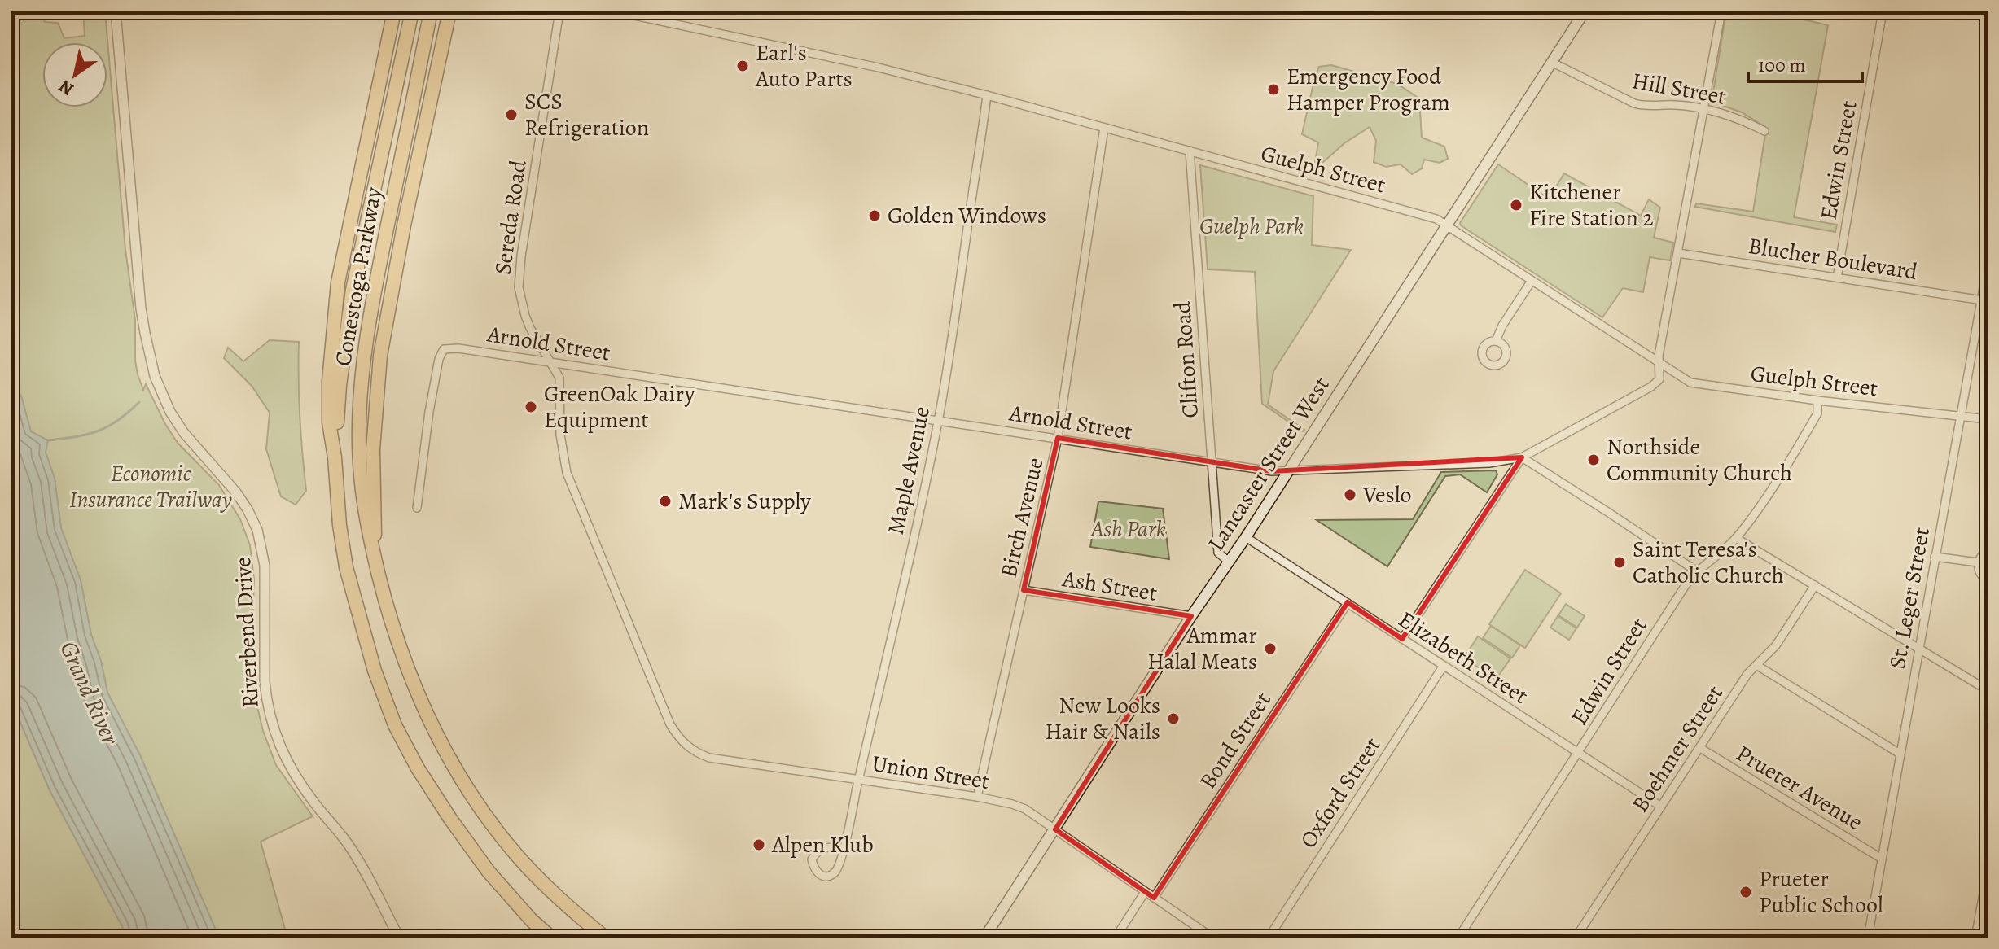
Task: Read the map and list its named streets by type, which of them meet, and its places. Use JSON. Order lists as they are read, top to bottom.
{
  "streets": {
    "highway": ["Conestoga Parkway"],
    "main road": ["Lancaster Street West"],
    "street": [
      "Hill Street",
      "Edwin Street",
      "Guelph Street",
      "Sereda Road",
      "Blucher Boulevard",
      "Arnold Street",
      "Clifton Road",
      "Maple Avenue",
      "Birch Avenue",
      "Ash Street",
      "St. Leger Street",
      "Riverbend Drive",
      "Elizabeth Street",
      "Bond Street",
      "Boehmer Street",
      "Union Street",
      "Prueter Avenue",
      "Oxford Street"
    ]
  },
  "crossings": [
    ["Hill Street", "Lancaster Street West"],
    ["Edwin Street", "Guelph Street"],
    ["Edwin Street", "Blucher Boulevard"],
    ["Edwin Street", "Elizabeth Street"],
    ["Guelph Street", "Arnold Street"],
    ["Guelph Street", "Clifton Road"],
    ["Guelph Street", "Lancaster Street West"],
    ["Guelph Street", "Maple Avenue"],
    ["Guelph Street", "Birch Avenue"],
    ["Guelph Street", "St. Leger Street"],
    ["Sereda Road", "Arnold Street"],
    ["Sereda Road", "Union Street"],
    ["Blucher Boulevard", "St. Leger Street"],
    ["Arnold Street", "Clifton Road"],
    ["Arnold Street", "Lancaster Street West"],
    ["Arnold Street", "Maple Avenue"],
    ["Arnold Street", "Birch Avenue"],
    ["Clifton Road", "Lancaster Street West"],
    ["Lancaster Street West", "Ash Street"],
    ["Lancaster Street West", "Elizabeth Street"],
    ["Lancaster Street West", "Union Street"],
    ["Maple Avenue", "Union Street"],
    ["Birch Avenue", "Ash Street"],
    ["Birch Avenue", "Union Street"],
    ["St. Leger Street", "Prueter Avenue"],
    ["Elizabeth Street", "Bond Street"],
    ["Elizabeth Street", "Boehmer Street"],
    ["Elizabeth Street", "Oxford Street"],
    ["Bond Street", "Union Street"],
    ["Boehmer Street", "Prueter Avenue"]
  ],
  "water": ["Grand River"],
  "parks": ["Guelph Park", "Economic Insurance Trailway", "Ash Park"],
  "places": [
    "Earl's Auto Parts",
    "Emergency Food Hamper Program",
    "SCS Refrigeration",
    "Kitchener Fire Station 2",
    "Golden Windows",
    "GreenOak Dairy Equipment",
    "Northside Community Church",
    "Veslo",
    "Mark's Supply",
    "Saint Teresa's Catholic Church",
    "Ammar Halal Meats",
    "New Looks Hair & Nails",
    "Alpen Klub",
    "Prueter Public School"
  ],
  "scale_bar": "100 m",
  "north": "bottom left"
}
